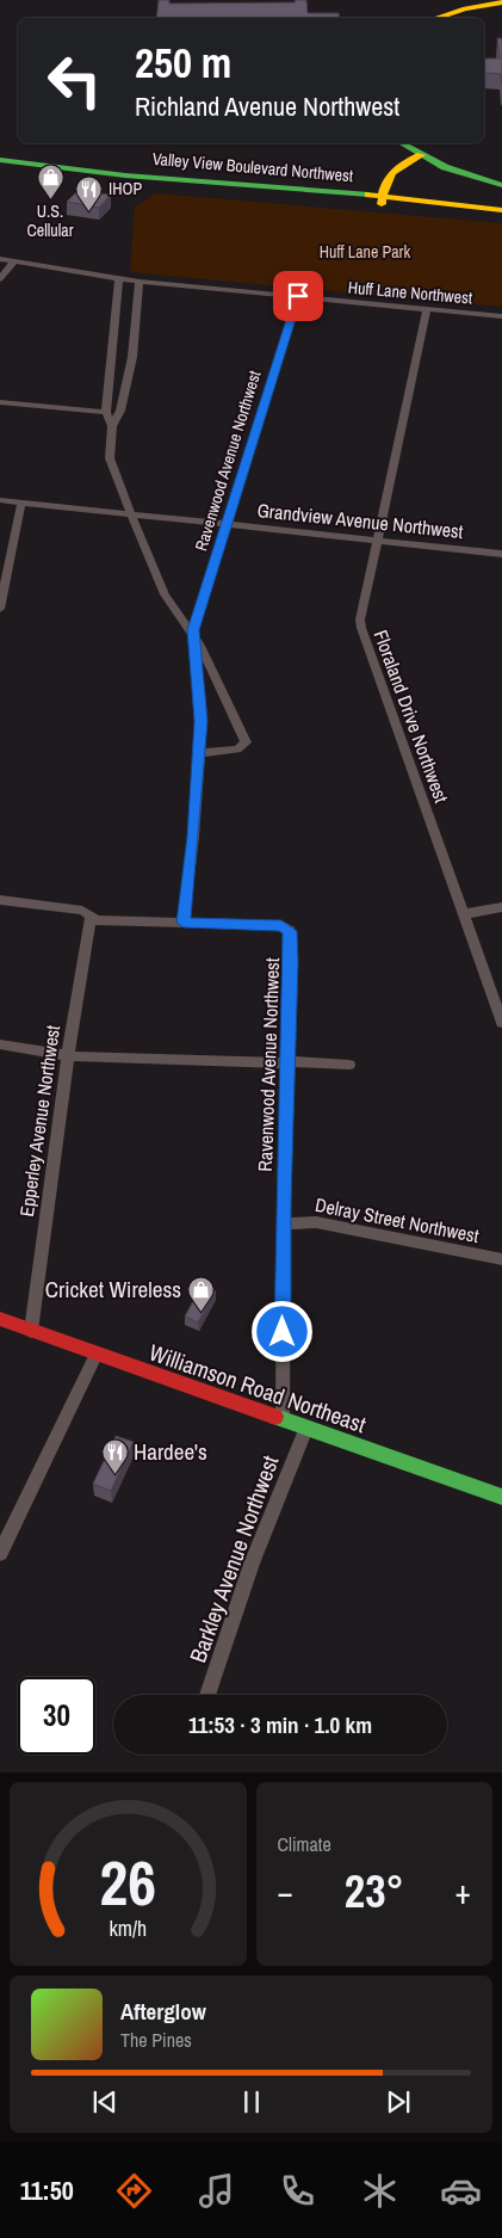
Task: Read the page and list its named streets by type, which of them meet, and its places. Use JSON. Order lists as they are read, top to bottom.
{
  "streets": {
    "main road": ["Valley View Boulevard Northwest", "Williamson Road Northeast"],
    "street": [
      "Huff Lane Northwest",
      "Ravenwood Avenue Northwest",
      "Grandview Avenue Northwest",
      "Floraland Drive Northwest",
      "Epperley Avenue Northwest",
      "Delray Street Northwest",
      "Barkley Avenue Northwest"
    ]
  },
  "crossings": [
    ["Huff Lane Northwest", "Ravenwood Avenue Northwest"],
    ["Huff Lane Northwest", "Floraland Drive Northwest"],
    ["Ravenwood Avenue Northwest", "Grandview Avenue Northwest"],
    ["Ravenwood Avenue Northwest", "Delray Street Northwest"],
    ["Ravenwood Avenue Northwest", "Williamson Road Northeast"],
    ["Grandview Avenue Northwest", "Floraland Drive Northwest"],
    ["Epperley Avenue Northwest", "Williamson Road Northeast"],
    ["Williamson Road Northeast", "Barkley Avenue Northwest"]
  ],
  "parks": ["Huff Lane Park"],
  "places": {
    "shop": ["U.S. Cellular", "Cricket Wireless"],
    "restaurant": ["IHOP", "Hardee's"]
  },
  "page": {
    "turn": ["250 m", "Richland Avenue Northwest"],
    "limit": "30",
    "trip": "11:53 · 3 min · 1.0 km",
    "tile": "Climate",
    "heat": ["−", "23°", "+"],
    "song": ["Afterglow", "The Pines"],
    "tabs": "11:50",
    "gauge": ["26", "km/h"]
  }
}
